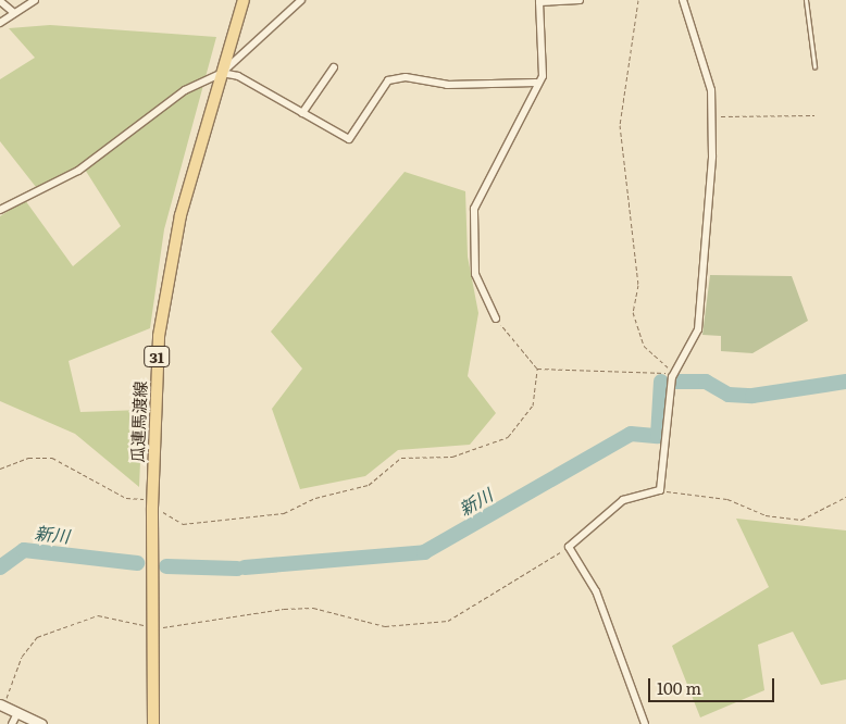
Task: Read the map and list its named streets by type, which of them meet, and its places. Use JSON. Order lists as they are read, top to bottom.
{
  "streets": {
    "main road": ["31", "瓜連馬渡線"]
  },
  "water": ["新川"],
  "scale_bar": "100 m"
}
